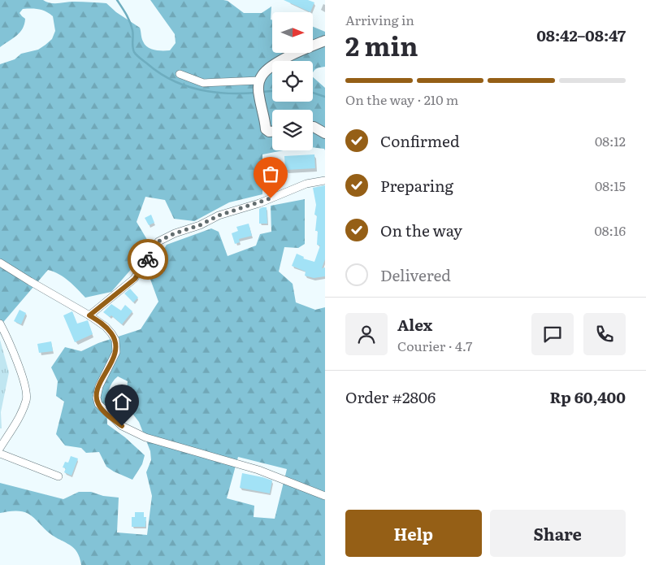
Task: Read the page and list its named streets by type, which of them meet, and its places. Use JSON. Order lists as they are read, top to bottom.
{
  "north": "right",
  "page": {
    "heading": ["2 min", "Arriving in", "08:42–08:47"],
    "panel": [
      "Alex",
      "Courier · 4.7",
      "Order #2806",
      "Rp 60,400"
    ],
    "bar": "On the way · 210 m",
    "list": [
      ["Confirmed", "08:12"],
      ["Preparing", "08:15"],
      ["On the way", "08:16"],
      "Delivered"
    ],
    "buttons": ["Help", "Share"]
  }
}
